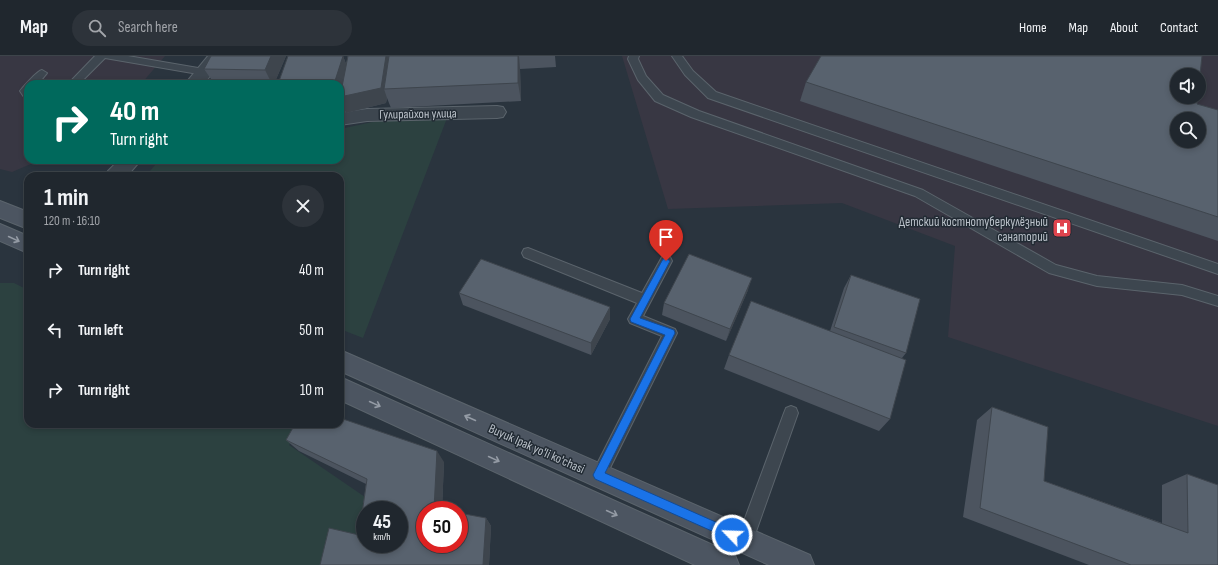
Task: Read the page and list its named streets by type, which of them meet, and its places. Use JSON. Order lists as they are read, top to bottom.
{
  "streets": {
    "main road": ["Buyuk Ipak yo'li ko'chasi"],
    "street": ["Гулирайхон улица"]
  },
  "places": {
    "hospital": ["Детский костнотуберкулёзный санаторий"]
  },
  "page": {
    "header": "Map",
    "search": "Search here",
    "nav": [
      "Home",
      "Map",
      "About",
      "Contact"
    ],
    "turn": ["40 m", "Turn right"],
    "heading": ["1 min", "120 m · 16:10"],
    "list": [
      {
        "name": "Turn right",
        "value": "40 m"
      },
      {
        "name": "Turn left",
        "value": "50 m"
      },
      {
        "name": "Turn right",
        "value": "10 m"
      }
    ],
    "speed": "45 km/h",
    "limit": "50"
  }
}
